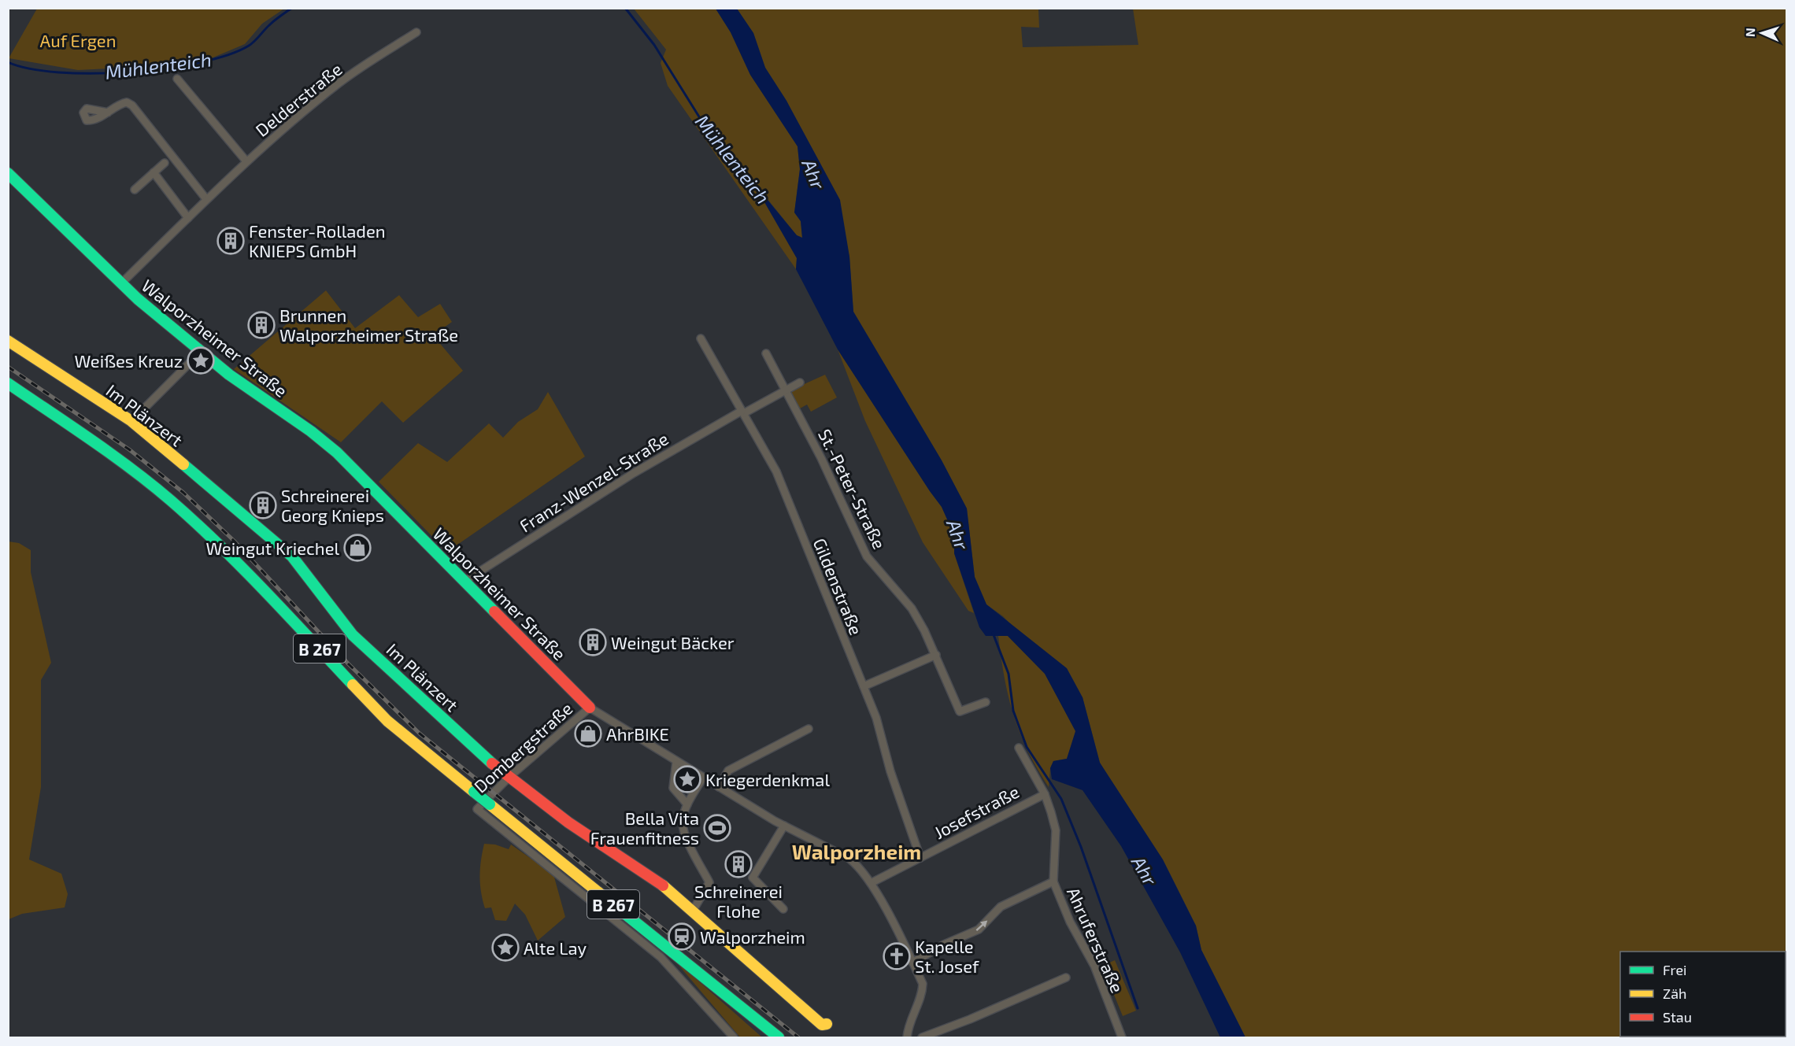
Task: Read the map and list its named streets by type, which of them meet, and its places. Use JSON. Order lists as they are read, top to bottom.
{
  "streets": {
    "street": [
      "Delderstraße",
      "Walporzheimer Straße",
      "Im Plänzert",
      "Franz-Wenzel-Straße",
      "St.-Peter-Straße",
      "Gildenstraße",
      "B 267",
      "Dombergstraße",
      "Josefstraße",
      "Ahruferstraße"
    ]
  },
  "crossings": [
    ["Delderstraße", "Walporzheimer Straße"],
    ["Walporzheimer Straße", "Franz-Wenzel-Straße"],
    ["Walporzheimer Straße", "Dombergstraße"],
    ["Walporzheimer Straße", "Josefstraße"],
    ["Im Plänzert", "Dombergstraße"],
    ["Franz-Wenzel-Straße", "St.-Peter-Straße"],
    ["Franz-Wenzel-Straße", "Gildenstraße"],
    ["Gildenstraße", "Josefstraße"],
    ["Josefstraße", "Ahruferstraße"]
  ],
  "districts": ["Walporzheim"],
  "water": ["Mühlenteich", "Ahr"],
  "parks": ["Auf Ergen"],
  "places": {
    "building": [
      "Fenster-Rolladen KNIEPS GmbH",
      "Brunnen Walporzheimer Straße",
      "Schreinerei Georg Knieps",
      "Weingut Bäcker",
      "Schreinerei Flohe"
    ],
    "place": ["Weißes Kreuz", "Kriegerdenkmal", "Alte Lay"],
    "shop": ["Weingut Kriechel", "AhrBIKE"],
    "sports": ["Bella Vita Frauenfitness"],
    "station": ["Walporzheim"],
    "church": ["Kapelle St. Josef"]
  },
  "legend": ["Frei", "Zäh", "Stau"],
  "north": "left"
}
